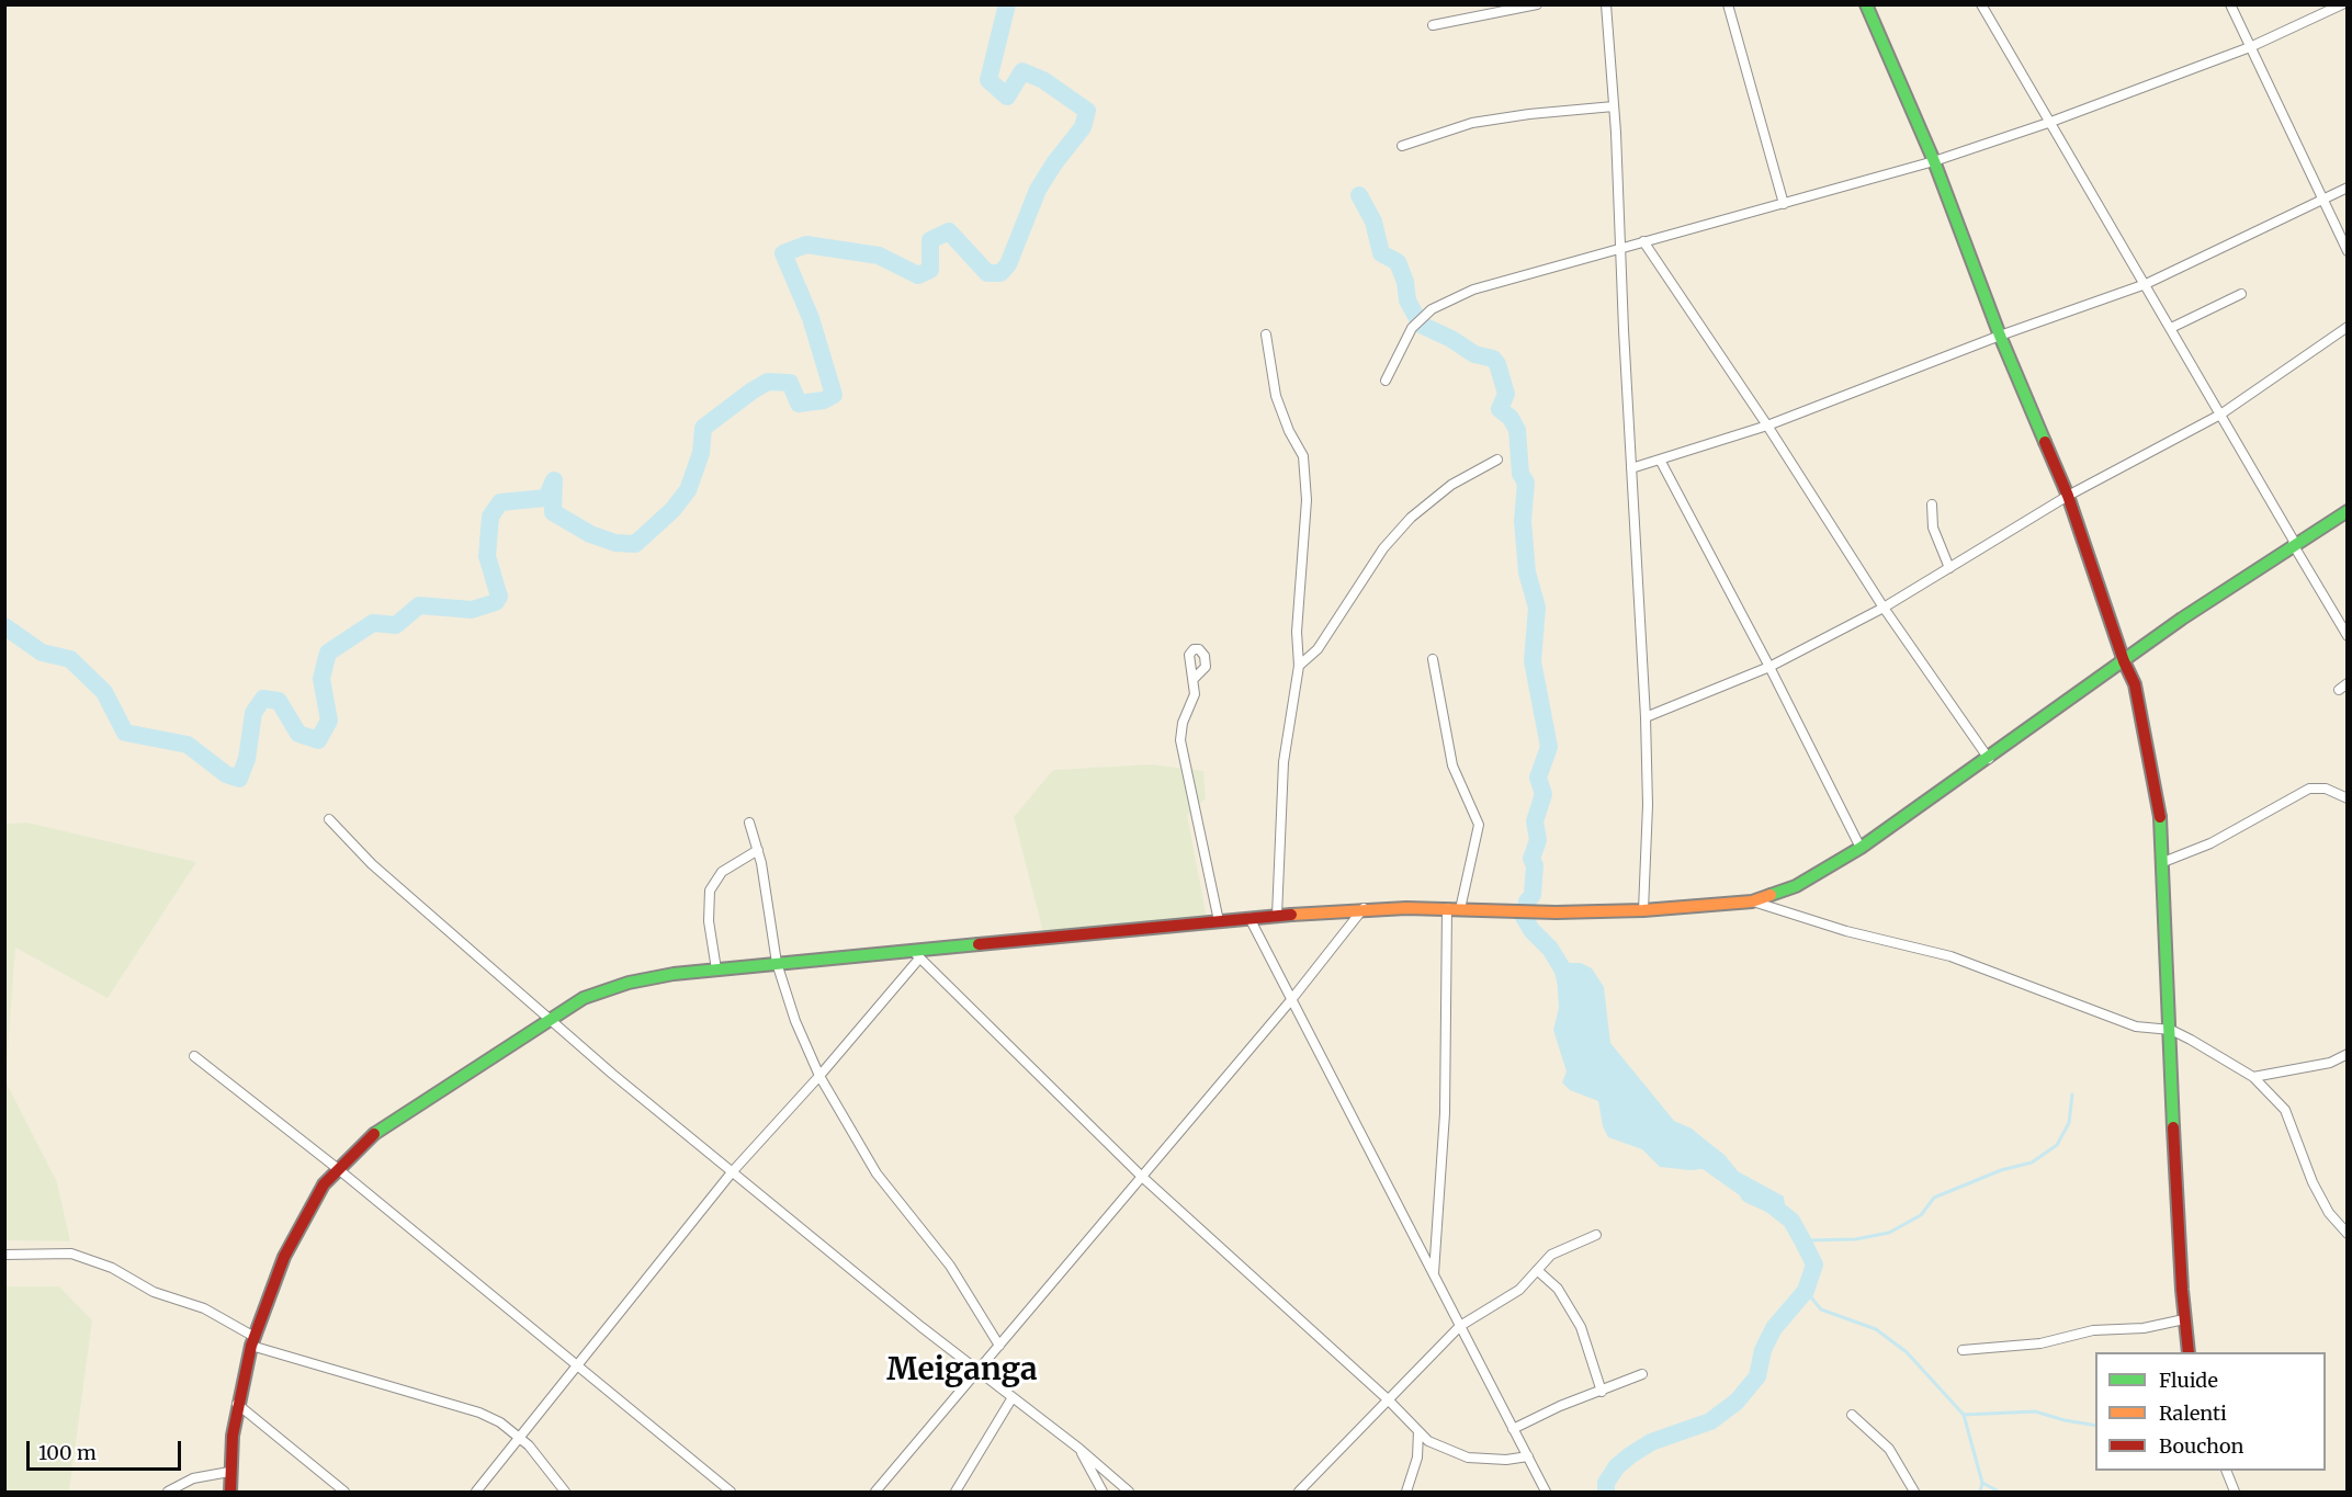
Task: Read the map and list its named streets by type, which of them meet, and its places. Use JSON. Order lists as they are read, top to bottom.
{
  "districts": ["Meiganga"],
  "legend": ["Fluide", "Ralenti", "Bouchon"],
  "scale_bar": "100 m"
}
